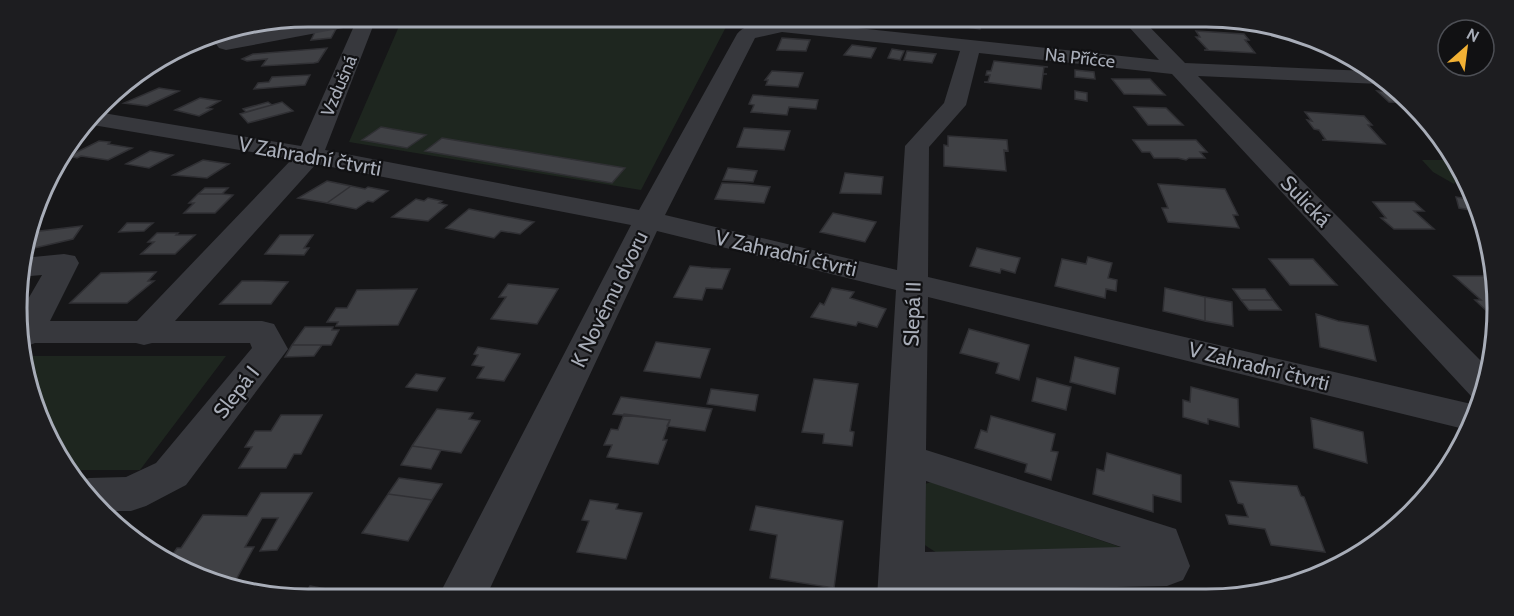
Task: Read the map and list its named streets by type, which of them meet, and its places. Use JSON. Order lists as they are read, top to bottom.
{
  "streets": {
    "street": [
      "Na Příčce",
      "Vzdušná",
      "V Zahradní čtvrti",
      "Sulická",
      "K Novému dvoru",
      "Slepá II",
      "Slepá I"
    ]
  },
  "crossings": [
    ["Na Příčce", "Sulická"],
    ["Na Příčce", "Slepá II"],
    ["Vzdušná", "V Zahradní čtvrti"],
    ["V Zahradní čtvrti", "K Novému dvoru"],
    ["V Zahradní čtvrti", "Slepá II"]
  ],
  "north": "top right"
}
